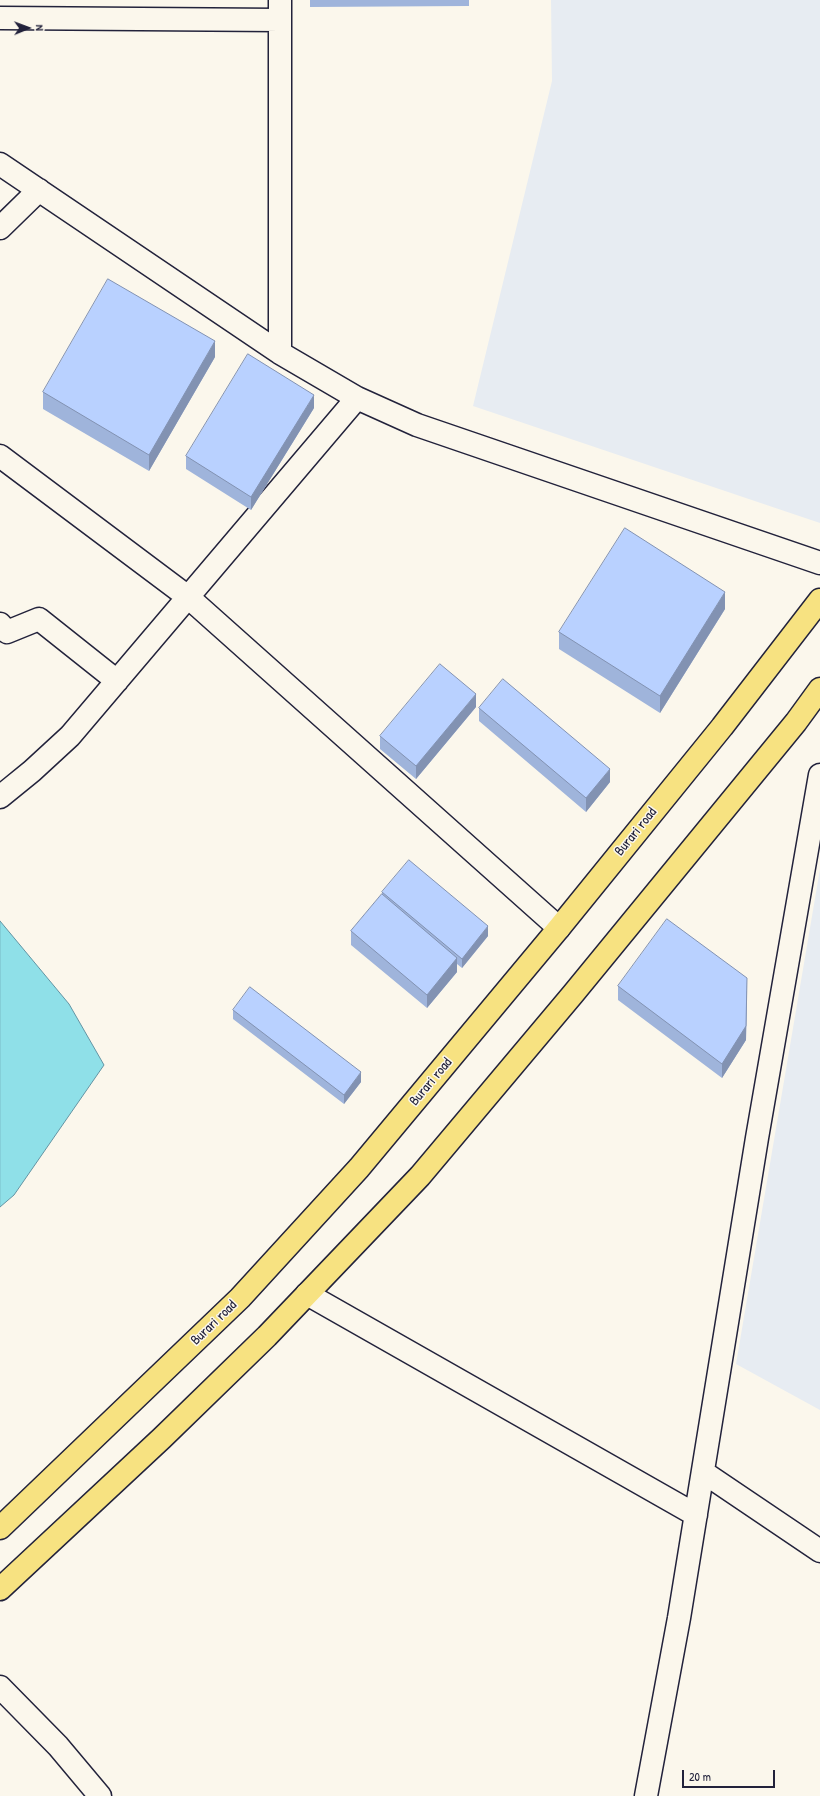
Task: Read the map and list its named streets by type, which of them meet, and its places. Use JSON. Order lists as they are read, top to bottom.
{
  "streets": {
    "main road": ["Burari road"]
  },
  "scale_bar": "20 m",
  "north": "right"
}
